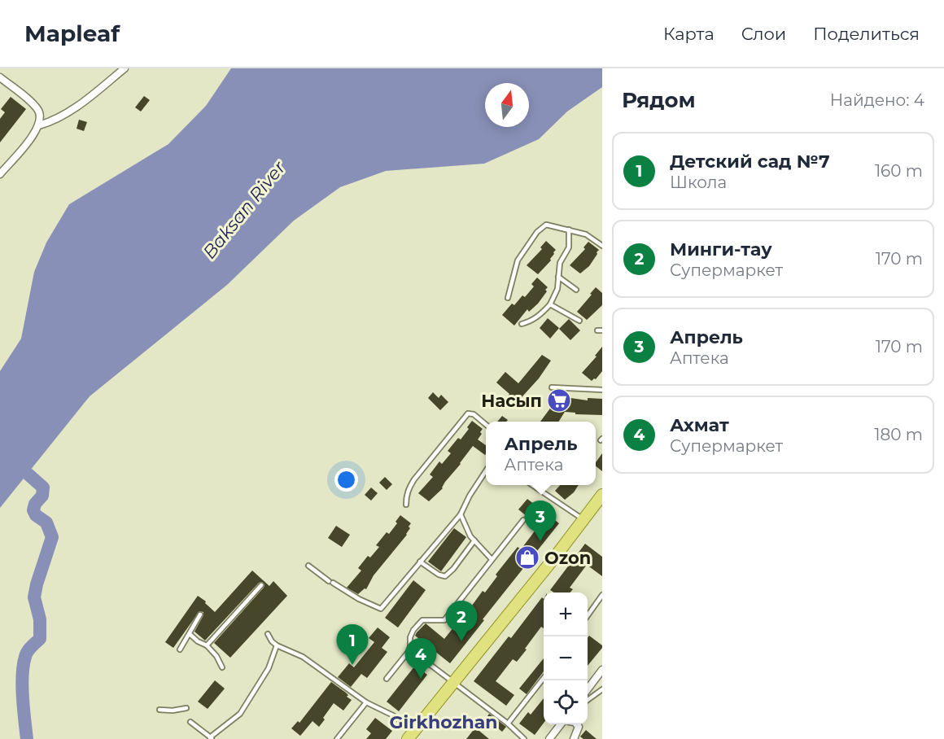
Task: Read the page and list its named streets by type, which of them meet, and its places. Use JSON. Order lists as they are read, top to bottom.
{
  "districts": ["Girkhozhan"],
  "water": ["Baksan River"],
  "places": {
    "supermarket": ["Насып"],
    "shop": ["Ozon"]
  },
  "north": "top",
  "page": {
    "header": "Mapleaf",
    "nav": ["Карта", "Слои", "Поделиться"],
    "heading": ["Рядом", "Найдено: 4"],
    "list": [
      {
        "mark": "1",
        "name": "Детский сад №7",
        "note": "Школа",
        "value": "160 m"
      },
      {
        "mark": "2",
        "name": "Минги-тау",
        "note": "Супермаркет",
        "value": "170 m"
      },
      {
        "mark": "3",
        "name": "Апрель",
        "note": "Аптека",
        "value": "170 m"
      },
      {
        "mark": "4",
        "name": "Ахмат",
        "note": "Супермаркет",
        "value": "180 m"
      }
    ],
    "popup": ["Апрель", "Аптека"],
    "pins": [
      "3",
      "2",
      "1",
      "4"
    ],
    "map_buttons": ["+", "−"]
  }
}
